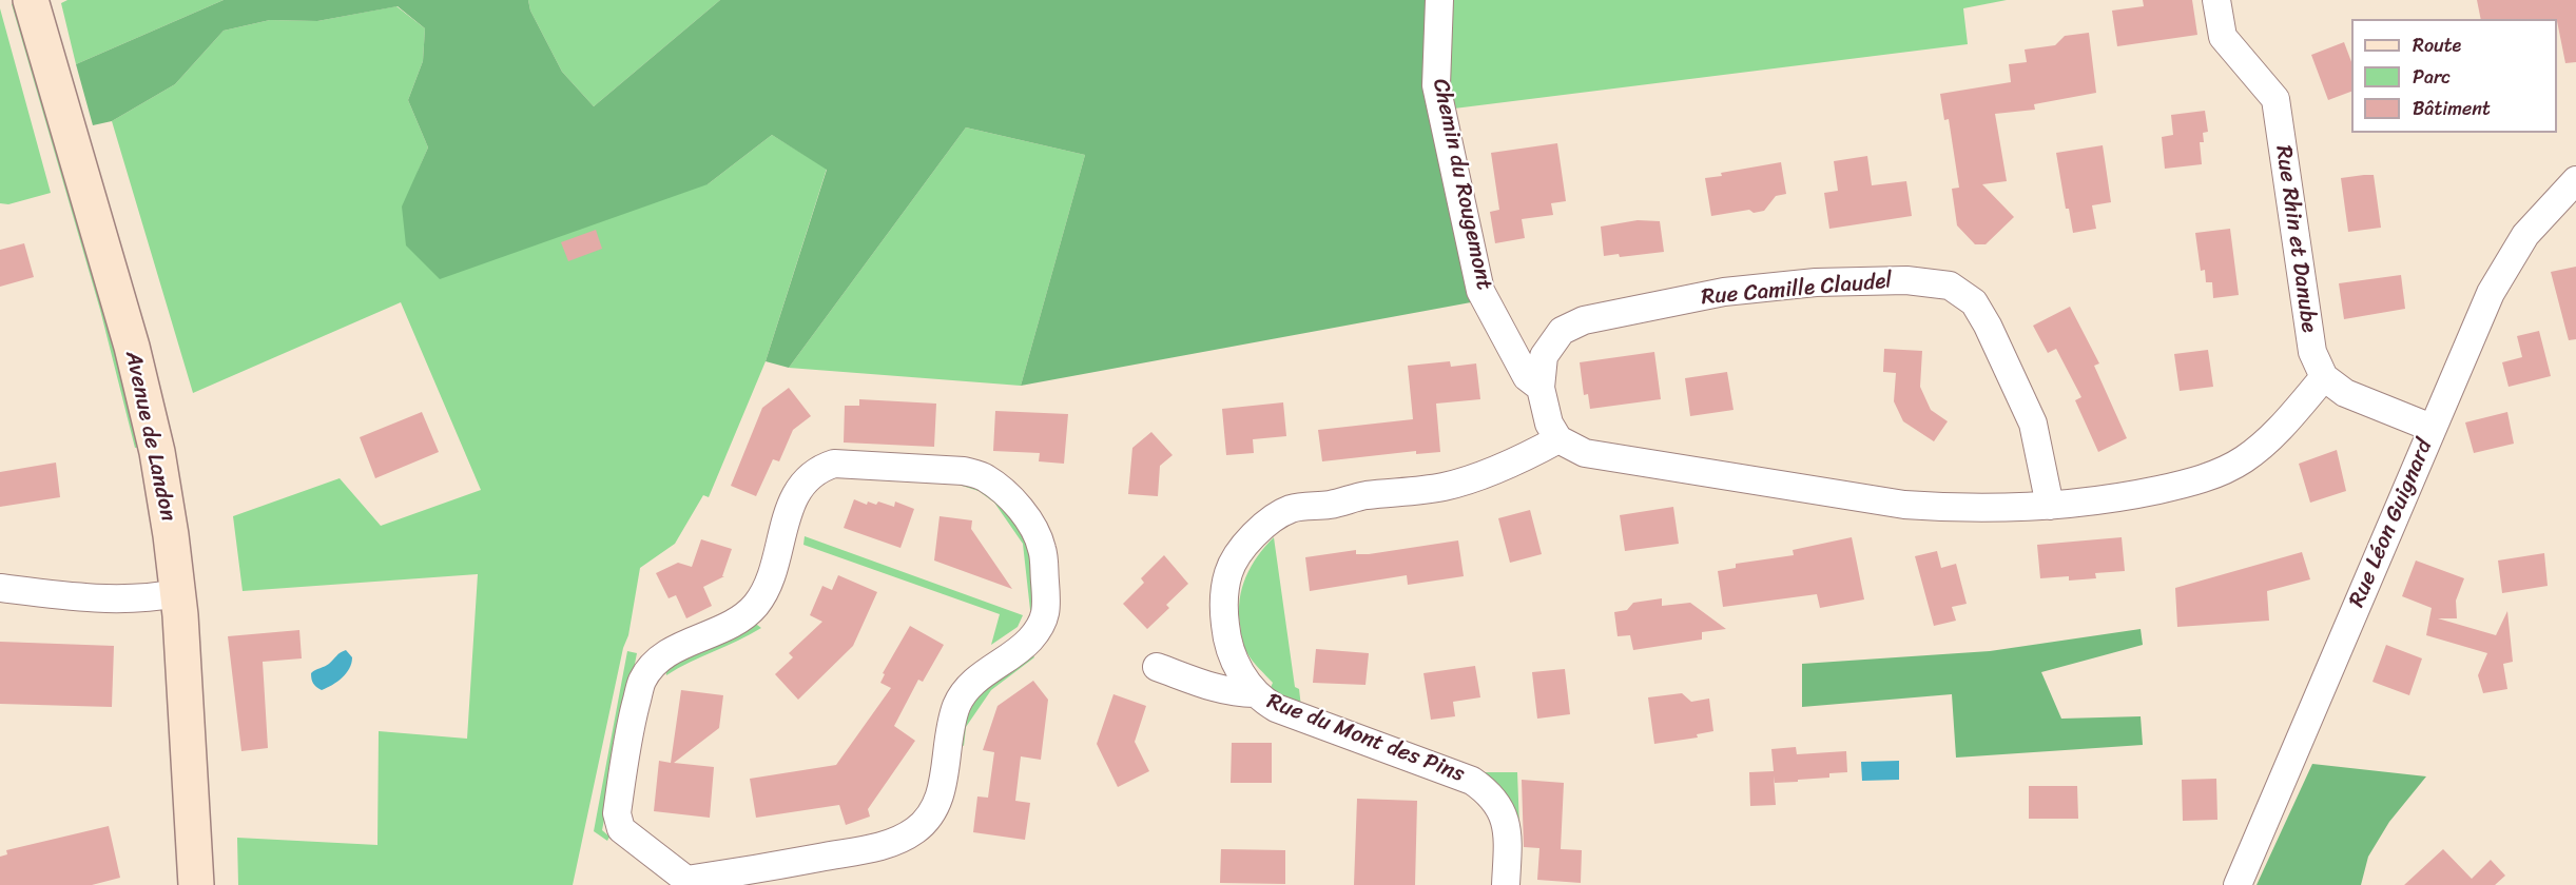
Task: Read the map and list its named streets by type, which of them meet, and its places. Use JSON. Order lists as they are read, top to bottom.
{
  "streets": {
    "street": [
      "Chemin du Rougemont",
      "Rue Rhin et Danube",
      "Rue Camille Claudel",
      "Avenue de Landon",
      "Rue Léon Guignard",
      "Rue du Mont des Pins"
    ]
  },
  "crossings": [
    ["Chemin du Rougemont", "Rue Camille Claudel"],
    ["Rue Camille Claudel", "Rue du Mont des Pins"]
  ],
  "legend": ["Route", "Parc", "Bâtiment"]
}
